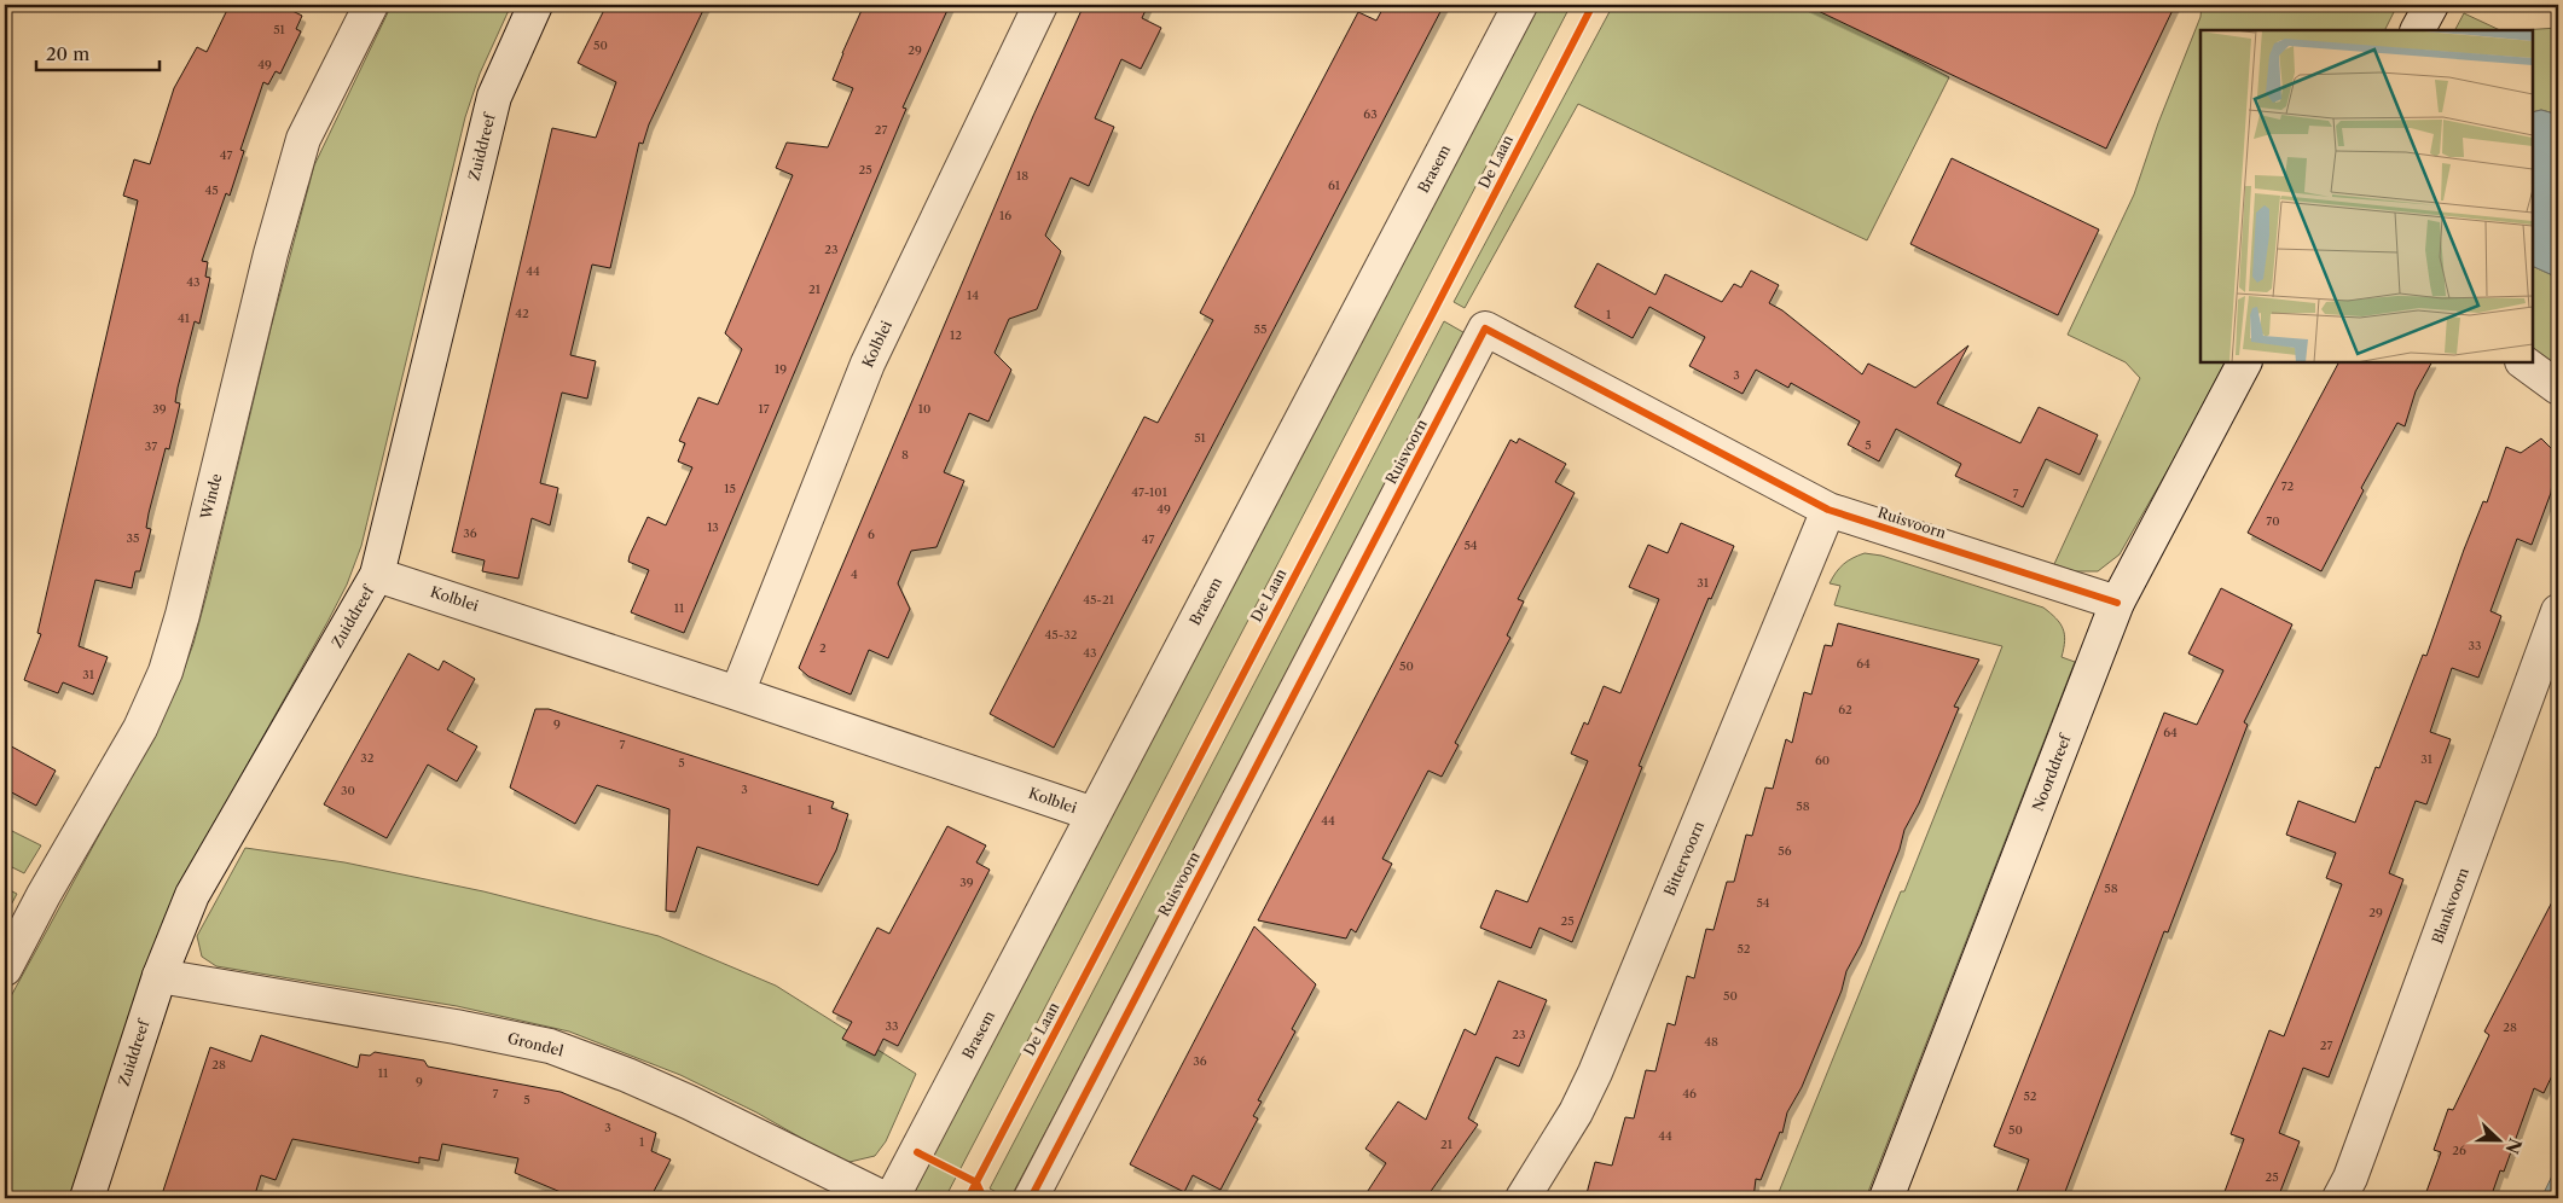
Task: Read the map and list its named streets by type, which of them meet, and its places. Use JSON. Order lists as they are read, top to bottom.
{
  "streets": {
    "street": [
      "Zuiddreef",
      "Brasem",
      "Kolblei",
      "Ruisvoorn",
      "Winde",
      "Noorddreef",
      "Bittervoorn",
      "Blankvoorn",
      "Grondel"
    ],
    "cycle path": ["De Laan"]
  },
  "crossings": [
    ["Zuiddreef", "Kolblei"],
    ["Zuiddreef", "Grondel"],
    ["Brasem", "Kolblei"],
    ["Ruisvoorn", "Noorddreef"],
    ["Ruisvoorn", "Bittervoorn"]
  ],
  "house_numbers": [
    "51",
    "50",
    "29",
    "49",
    "63",
    "27",
    "47",
    "25",
    "18",
    "61",
    "45",
    "16",
    "23",
    "44",
    "43",
    "21",
    "14",
    "42",
    "1",
    "41",
    "55",
    "12",
    "19",
    "3",
    "39",
    "17",
    "10",
    "51",
    "5",
    "37",
    "8",
    "72",
    "15",
    "47-101",
    "7",
    "49",
    "70",
    "13",
    "36",
    "6",
    "35",
    "47",
    "54",
    "4",
    "31",
    "45-21",
    "11",
    "45-32",
    "33",
    "2",
    "43",
    "64",
    "50",
    "31",
    "62",
    "9",
    "64",
    "7",
    "32",
    "31",
    "60",
    "5",
    "3",
    "30",
    "58",
    "1",
    "44",
    "56",
    "39",
    "58",
    "54",
    "29",
    "25",
    "52",
    "50",
    "33",
    "28",
    "23",
    "48",
    "27",
    "36",
    "28",
    "11",
    "9",
    "7",
    "46",
    "52",
    "5",
    "3",
    "50",
    "44",
    "1",
    "21",
    "26",
    "25"
  ],
  "scale_bar": "20 m",
  "north": "right"
}
